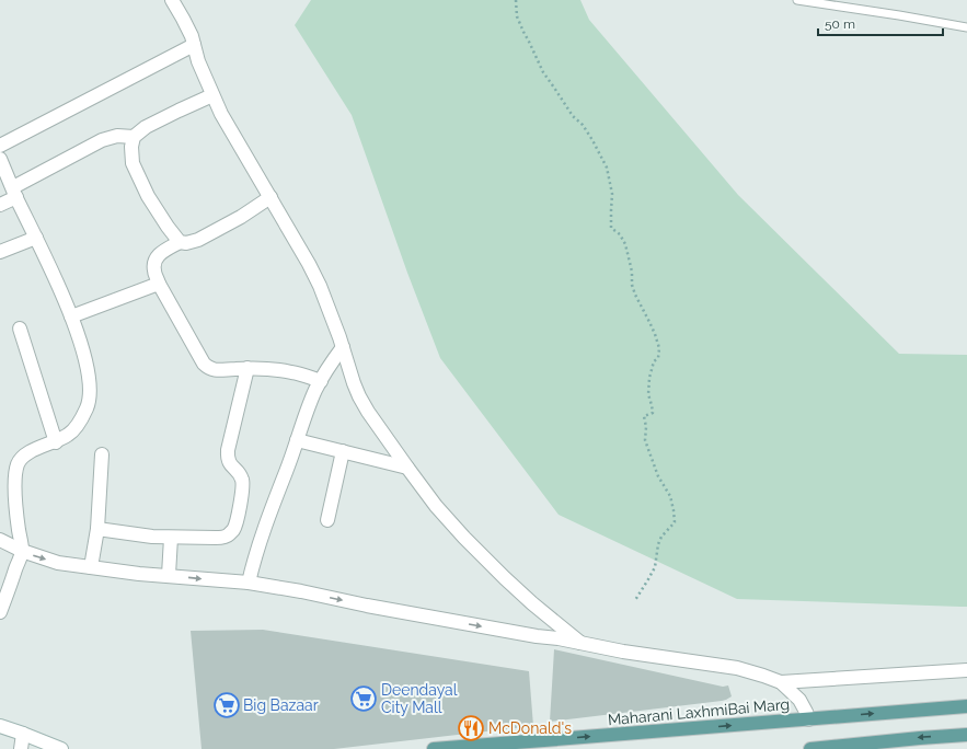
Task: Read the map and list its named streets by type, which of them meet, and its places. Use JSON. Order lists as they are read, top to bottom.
{
  "streets": {
    "main road": ["Maharani LaxhmiBai Marg"]
  },
  "one_way": ["Maharani LaxhmiBai Marg"],
  "places": {
    "supermarket": ["Deendayal City Mall", "Big Bazaar"],
    "restaurant": ["McDonald's"]
  },
  "scale_bar": "50 m"
}
